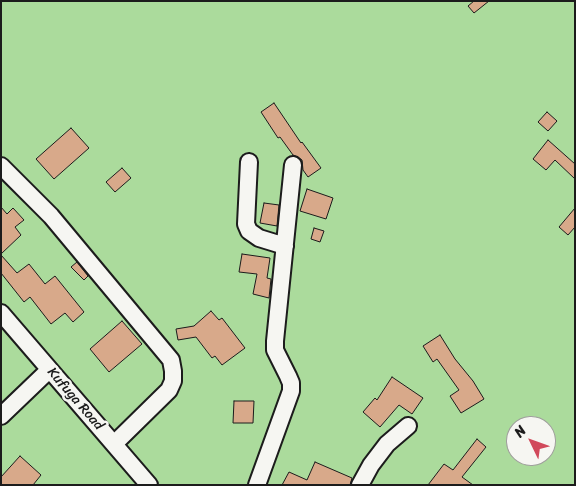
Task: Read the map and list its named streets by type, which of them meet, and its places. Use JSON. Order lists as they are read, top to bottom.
{
  "streets": {
    "street": ["Kufuga Road"]
  },
  "north": "top left"
}
